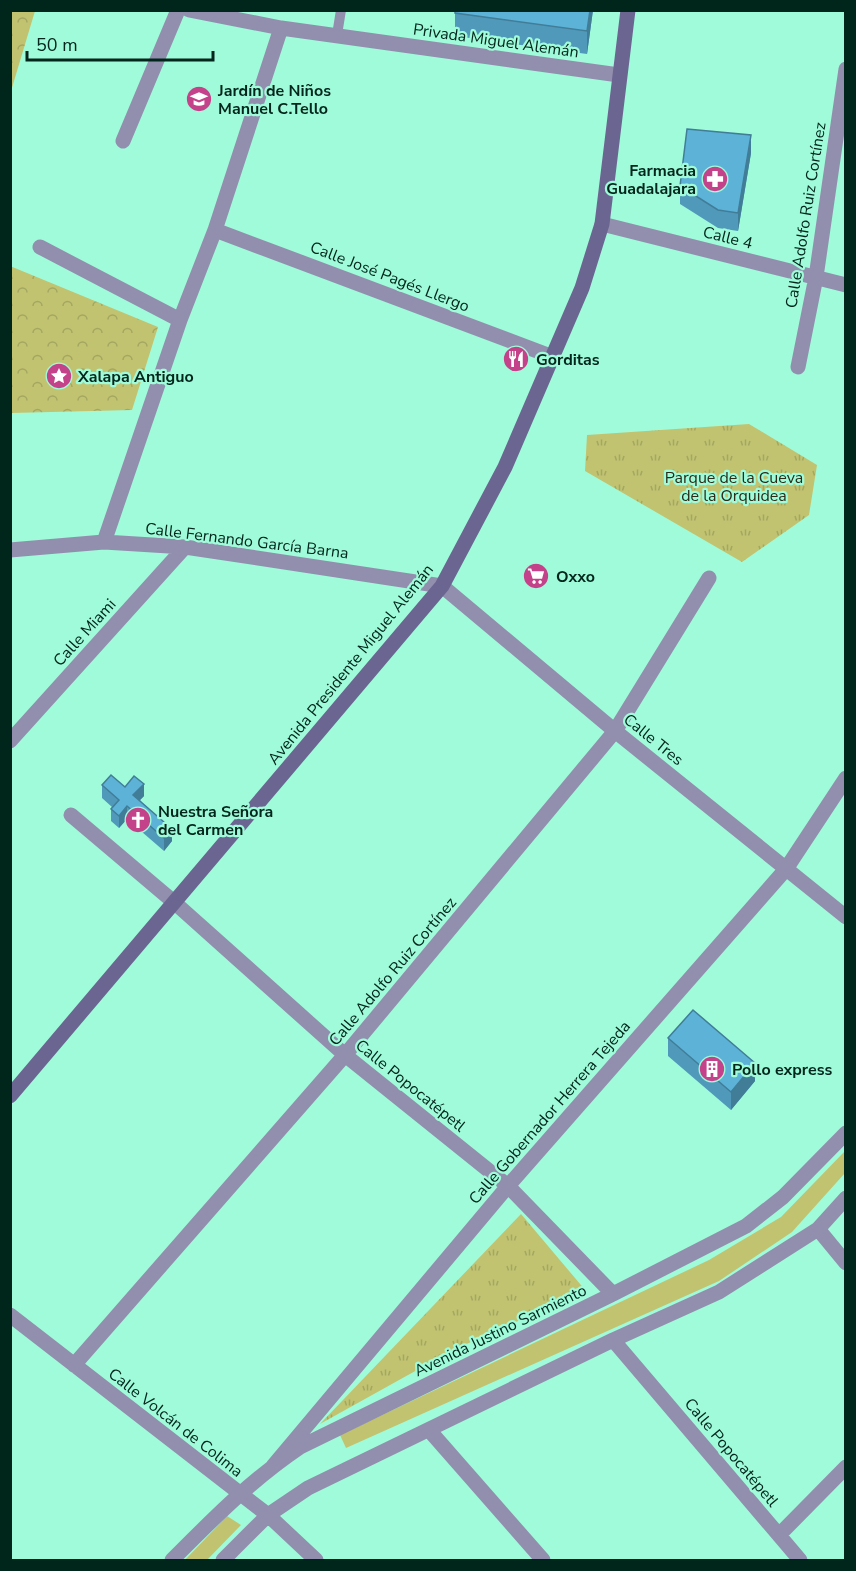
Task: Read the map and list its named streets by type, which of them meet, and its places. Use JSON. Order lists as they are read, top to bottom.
{
  "streets": {
    "main road": ["Avenida Presidente Miguel Alemán"],
    "street": [
      "Privada Miguel Alemán",
      "Calle Adolfo Ruiz Cortínez",
      "Calle 4",
      "Calle José Pagés Llergo",
      "Calle Fernando García Barna",
      "Calle Miami",
      "Calle Tres",
      "Calle Popocatépetl",
      "Calle Gobernador Herrera Tejeda",
      "Avenida Justino Sarmiento",
      "Calle Volcán de Colima"
    ]
  },
  "crossings": [
    ["Privada Miguel Alemán", "Avenida Presidente Miguel Alemán"],
    ["Calle Adolfo Ruiz Cortínez", "Calle 4"],
    ["Calle Adolfo Ruiz Cortínez", "Calle Tres"],
    ["Calle Adolfo Ruiz Cortínez", "Calle Popocatépetl"],
    ["Calle Adolfo Ruiz Cortínez", "Calle Volcán de Colima"],
    ["Calle 4", "Avenida Presidente Miguel Alemán"],
    ["Calle José Pagés Llergo", "Avenida Presidente Miguel Alemán"],
    ["Calle Fernando García Barna", "Calle Miami"],
    ["Calle Fernando García Barna", "Avenida Presidente Miguel Alemán"],
    ["Calle Fernando García Barna", "Calle Tres"],
    ["Avenida Presidente Miguel Alemán", "Calle Tres"],
    ["Avenida Presidente Miguel Alemán", "Calle Popocatépetl"],
    ["Calle Tres", "Calle Gobernador Herrera Tejeda"],
    ["Calle Popocatépetl", "Calle Gobernador Herrera Tejeda"],
    ["Calle Popocatépetl", "Avenida Justino Sarmiento"],
    ["Calle Gobernador Herrera Tejeda", "Avenida Justino Sarmiento"],
    ["Avenida Justino Sarmiento", "Calle Volcán de Colima"]
  ],
  "parks": ["Parque de la Cueva de la Orquidea"],
  "places": {
    "school or university": ["Jardín de Niños Manuel C.Tello"],
    "pharmacy": ["Farmacia Guadalajara"],
    "restaurant": ["Gorditas"],
    "place": ["Xalapa Antiguo"],
    "supermarket": ["Oxxo"],
    "church": ["Nuestra Señora del Carmen"],
    "building": ["Pollo express"]
  },
  "scale_bar": "50 m"
}
